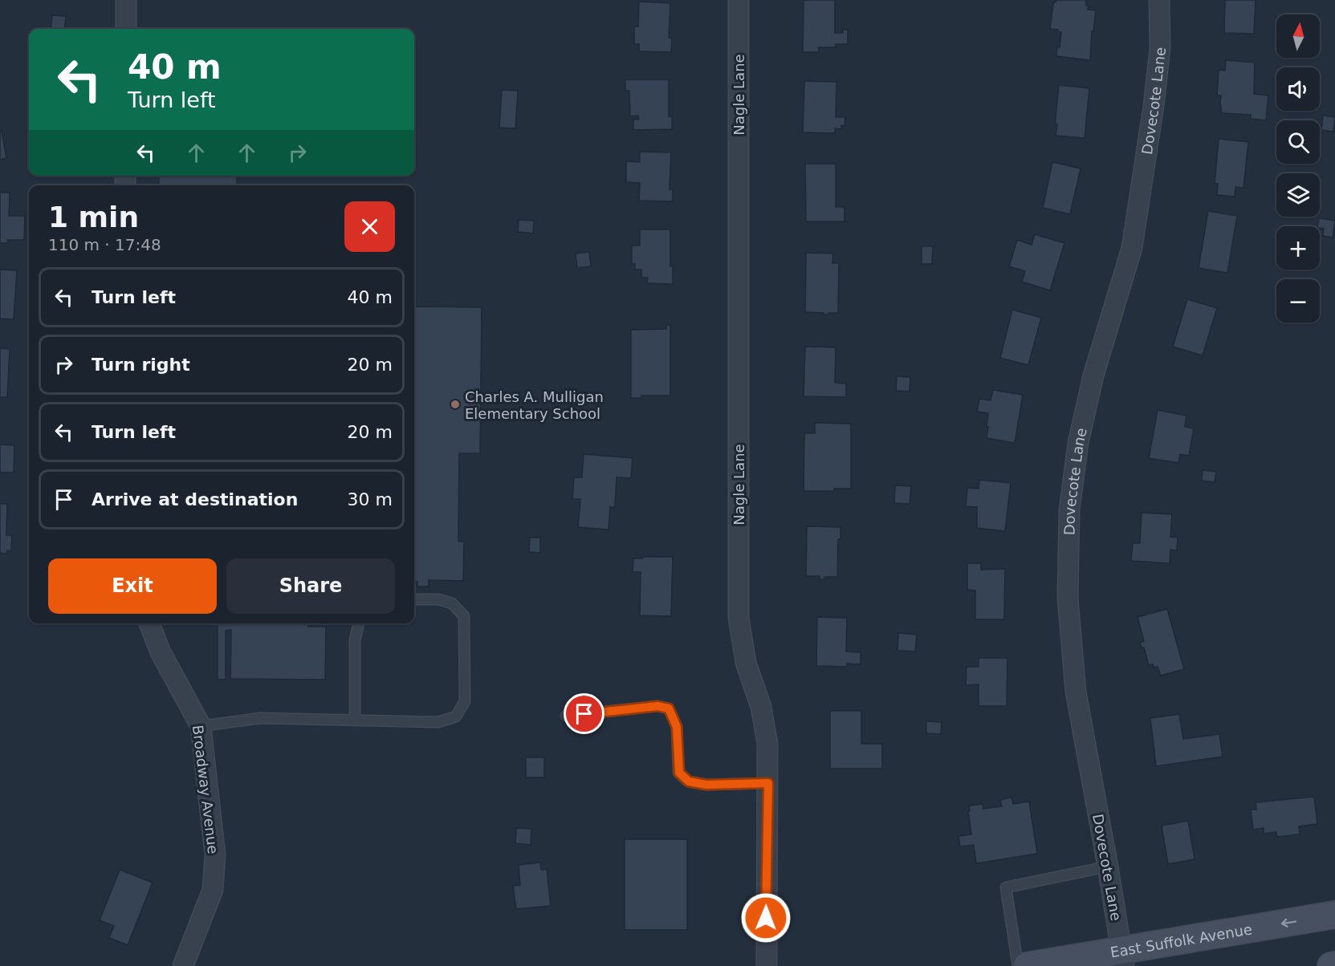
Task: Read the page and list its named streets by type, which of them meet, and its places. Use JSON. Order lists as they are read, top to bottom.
{
  "streets": {
    "main road": ["East Suffolk Avenue"],
    "street": ["Nagle Lane", "Dovecote Lane", "Broadway Avenue"]
  },
  "crossings": [
    ["Dovecote Lane", "East Suffolk Avenue"]
  ],
  "one_way": ["East Suffolk Avenue"],
  "places": ["Charles A. Mulligan Elementary School"],
  "north": "top",
  "page": {
    "map_buttons": ["+", "−"],
    "turn": ["40 m", "Turn left"],
    "heading": ["1 min", "110 m · 17:48"],
    "list": [
      {
        "name": "Turn left",
        "value": "40 m"
      },
      {
        "name": "Turn right",
        "value": "20 m"
      },
      {
        "name": "Turn left",
        "value": "20 m"
      },
      {
        "name": "Arrive at destination",
        "value": "30 m"
      }
    ],
    "buttons": ["Exit", "Share"]
  }
}
